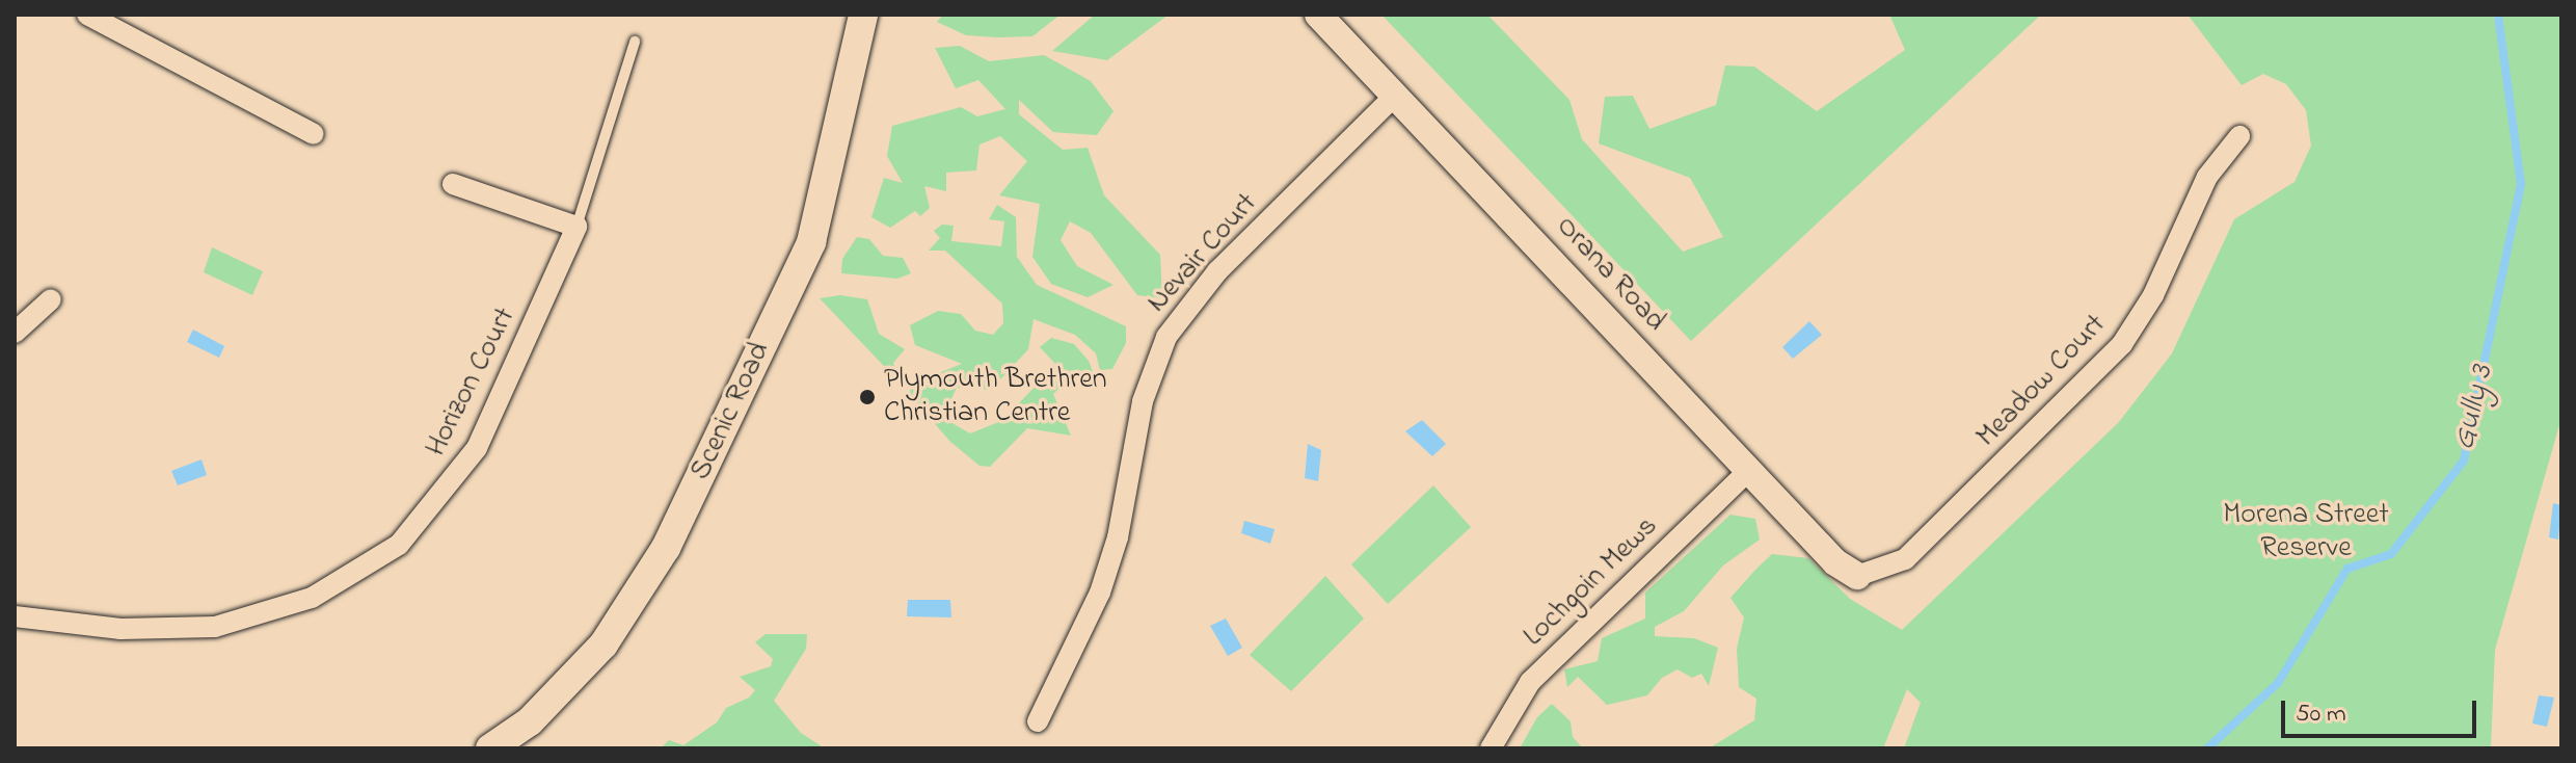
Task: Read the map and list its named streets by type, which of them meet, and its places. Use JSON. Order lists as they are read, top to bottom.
{
  "streets": {
    "main road": ["Scenic Road"],
    "street": [
      "Nevair Court",
      "Orana Road",
      "Meadow Court",
      "Horizon Court",
      "Lochgoin Mews"
    ]
  },
  "crossings": [
    ["Nevair Court", "Orana Road"],
    ["Orana Road", "Meadow Court"],
    ["Orana Road", "Lochgoin Mews"]
  ],
  "water": ["Gully 3"],
  "parks": ["Morena Street Reserve"],
  "places": ["Plymouth Brethren Christian Centre"],
  "scale_bar": "50 m"
}
